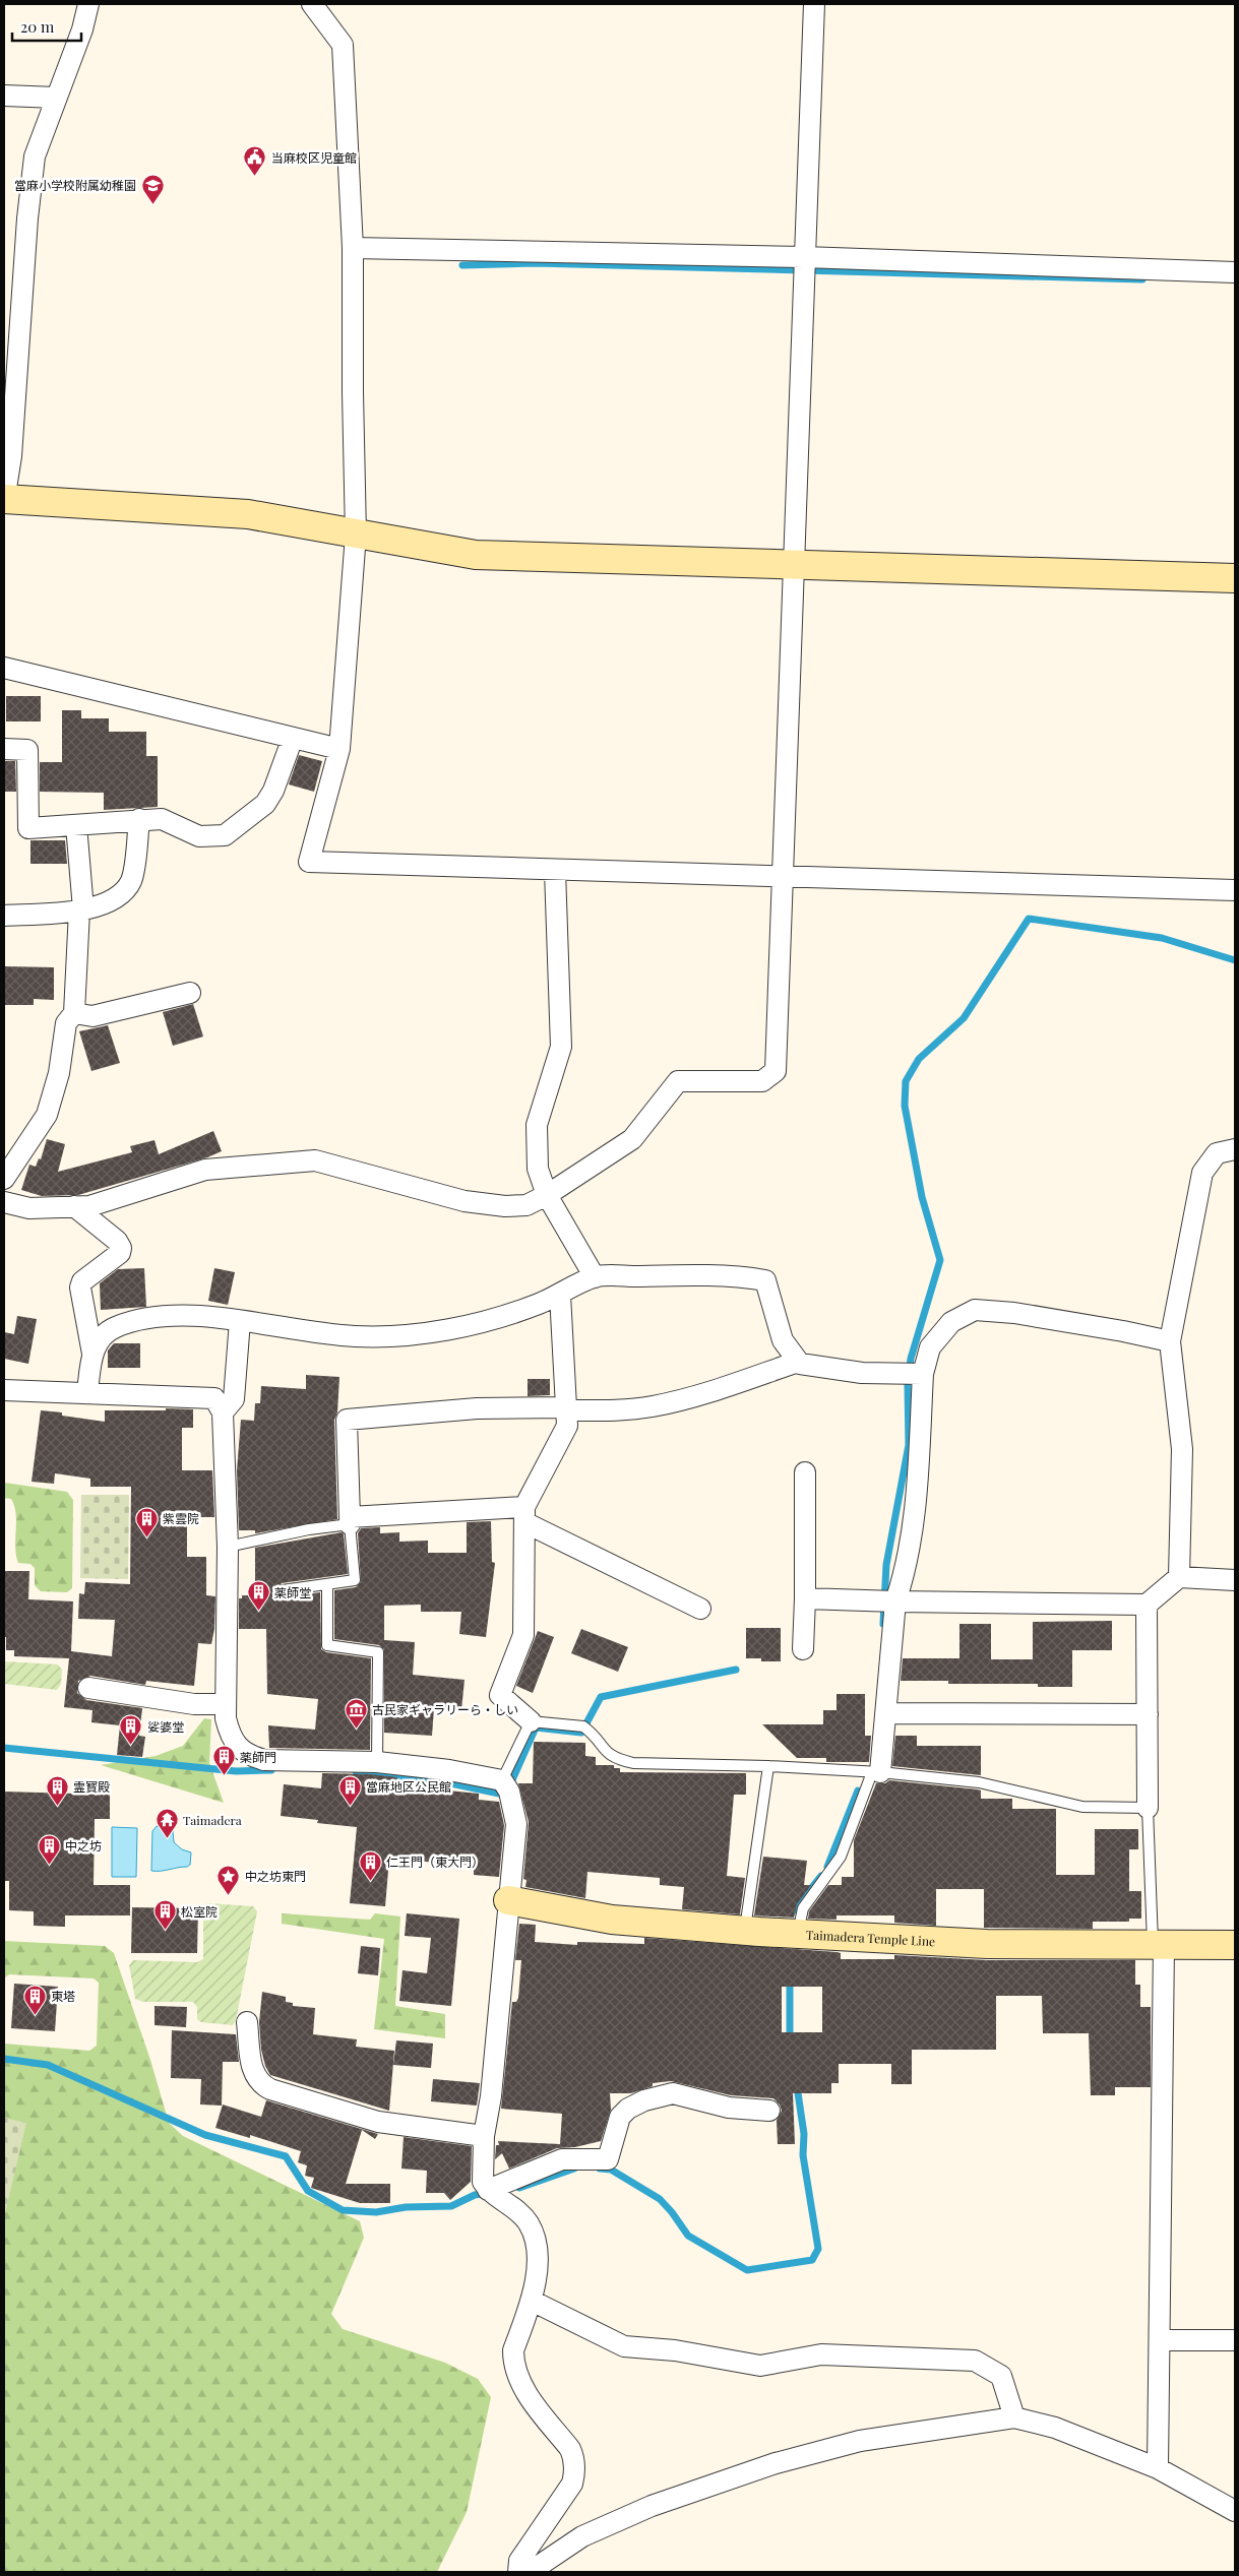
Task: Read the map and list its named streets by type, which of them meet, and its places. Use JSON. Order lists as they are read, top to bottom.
{
  "streets": {
    "street": ["Taimadera Temple Line"]
  },
  "places": {
    "public building": ["当麻校区児童館"],
    "school or university": ["當麻小学校附属幼稚園"],
    "building": [
      "紫雲院",
      "薬師堂",
      "娑婆堂",
      "薬師門",
      "霊寳殿",
      "當麻地区公民館",
      "中之坊",
      "仁王門（東大門）",
      "松室院",
      "東塔"
    ],
    "museum": ["古民家ギャラリーら・しい"],
    "temple": ["Taimadera"],
    "place": ["中之坊東門"]
  },
  "scale_bar": "20 m"
}
